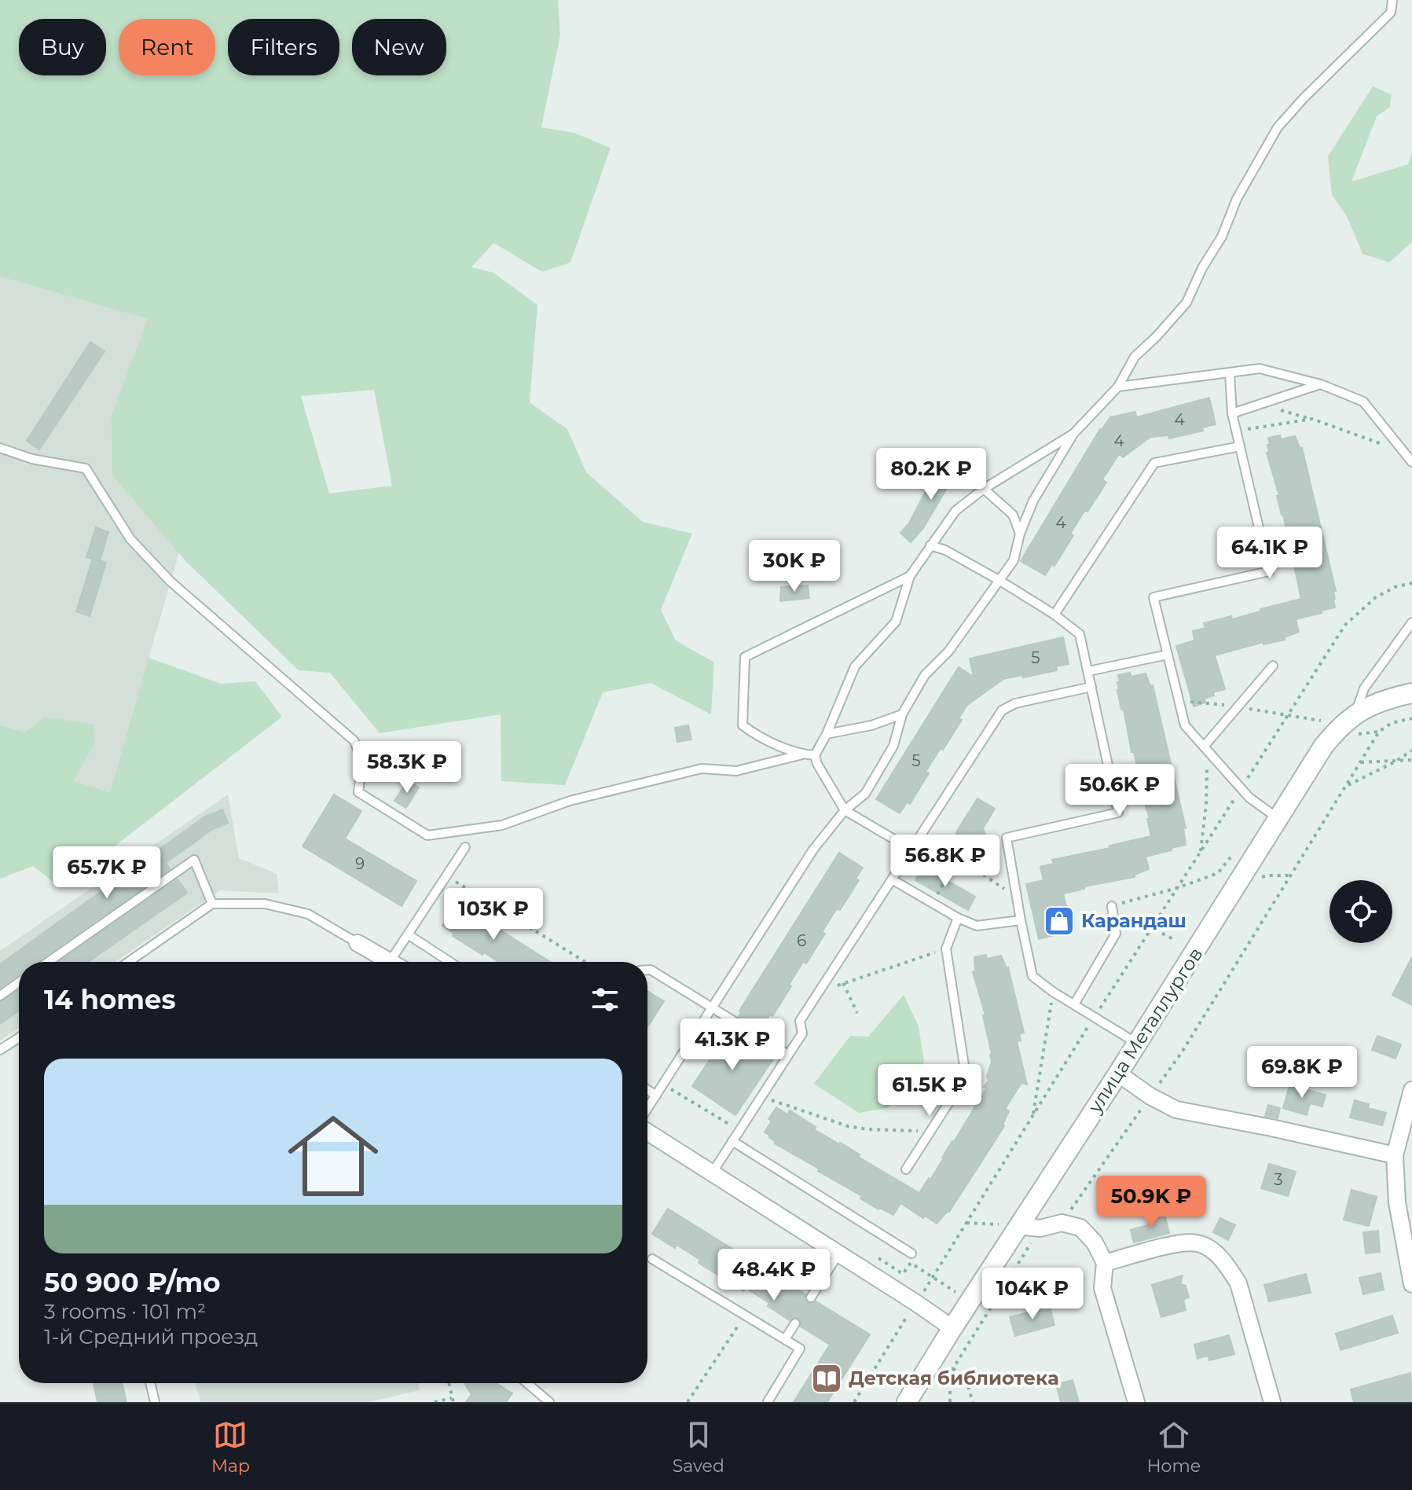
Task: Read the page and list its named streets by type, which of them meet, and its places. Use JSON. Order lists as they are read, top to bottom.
{
  "streets": {
    "street": ["улица Металлургов"]
  },
  "places": {
    "shop": ["Карандаш"],
    "library": ["Детская библиотека"]
  },
  "house_numbers": [
    "4",
    "4",
    "4",
    "5",
    "5",
    "9",
    "6",
    "3"
  ],
  "page": {
    "chip": [
      "Buy",
      "Rent",
      "Filters",
      "New"
    ],
    "price": [
      "80.2K ₽",
      "64.1K ₽",
      "30K ₽",
      "58.3K ₽",
      "50.6K ₽",
      "56.8K ₽",
      "65.7K ₽",
      "103K ₽",
      "41.3K ₽",
      "69.8K ₽",
      "61.5K ₽",
      "50.9K ₽",
      "48.4K ₽",
      "104K ₽"
    ],
    "heading": "14 homes",
    "list": [
      {
        "name": "50 900 ₽/mo",
        "note": "3 rooms · 101 m² · 1-й Средний проезд"
      }
    ],
    "tabs": ["Map", "Saved", "Home"]
  }
}
